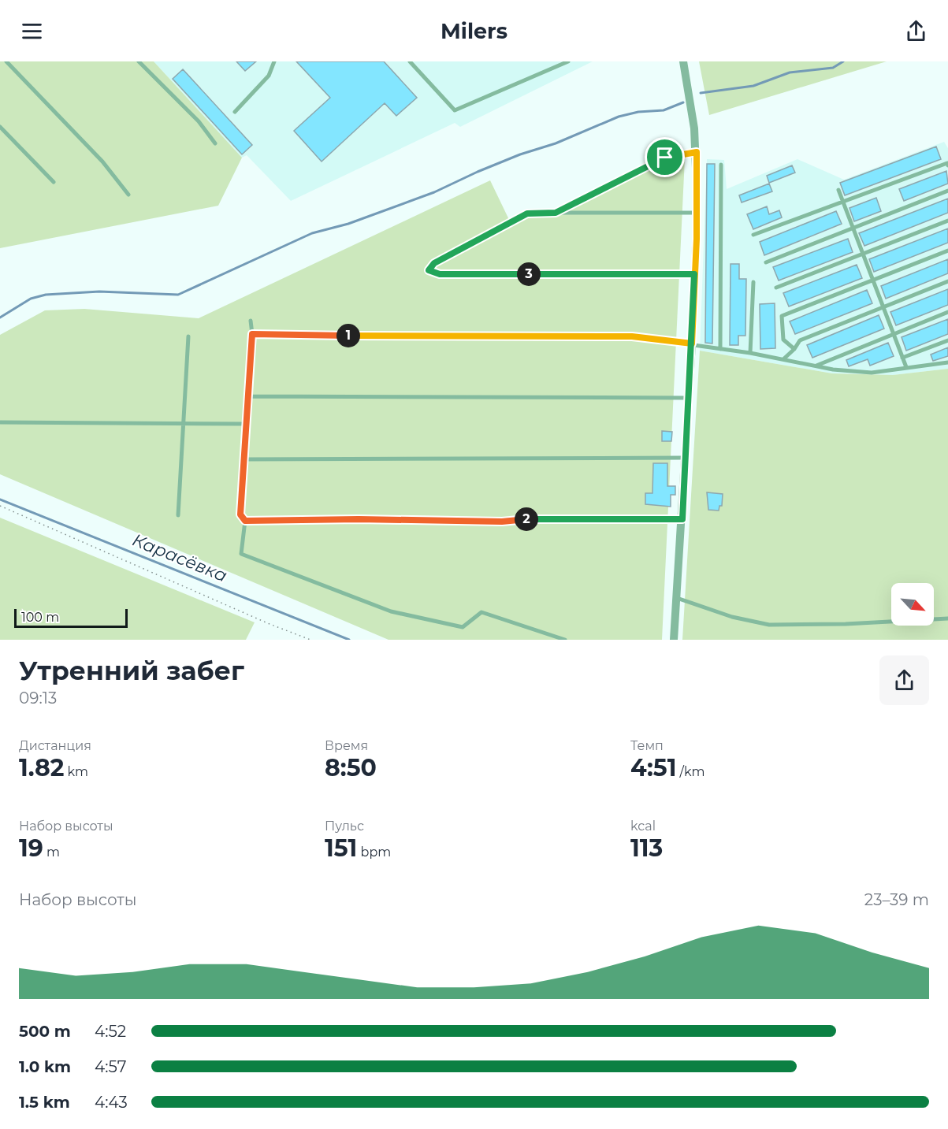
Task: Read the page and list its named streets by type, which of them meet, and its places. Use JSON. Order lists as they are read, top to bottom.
{
  "water": ["Карасёвка"],
  "scale_bar": "100 m",
  "north": "bottom right",
  "page": {
    "header": "Milers",
    "pins": ["3", "1", "2"],
    "scale": "100 m",
    "heading": ["Утренний забег", "09:13"],
    "stats": [
      ["Дистанция", "1.82 km"],
      ["Время", "8:50"],
      ["Темп", "4:51 /km"],
      ["Набор высоты", "19 m"],
      ["Пульс", "151 bpm"],
      ["kcal", "113"]
    ],
    "chart": ["Набор высоты", "23–39 m"],
    "list": [
      {
        "name": "500 m",
        "note": "4:52"
      },
      {
        "name": "1.0 km",
        "note": "4:57"
      },
      {
        "name": "1.5 km",
        "note": "4:43"
      }
    ]
  }
}
